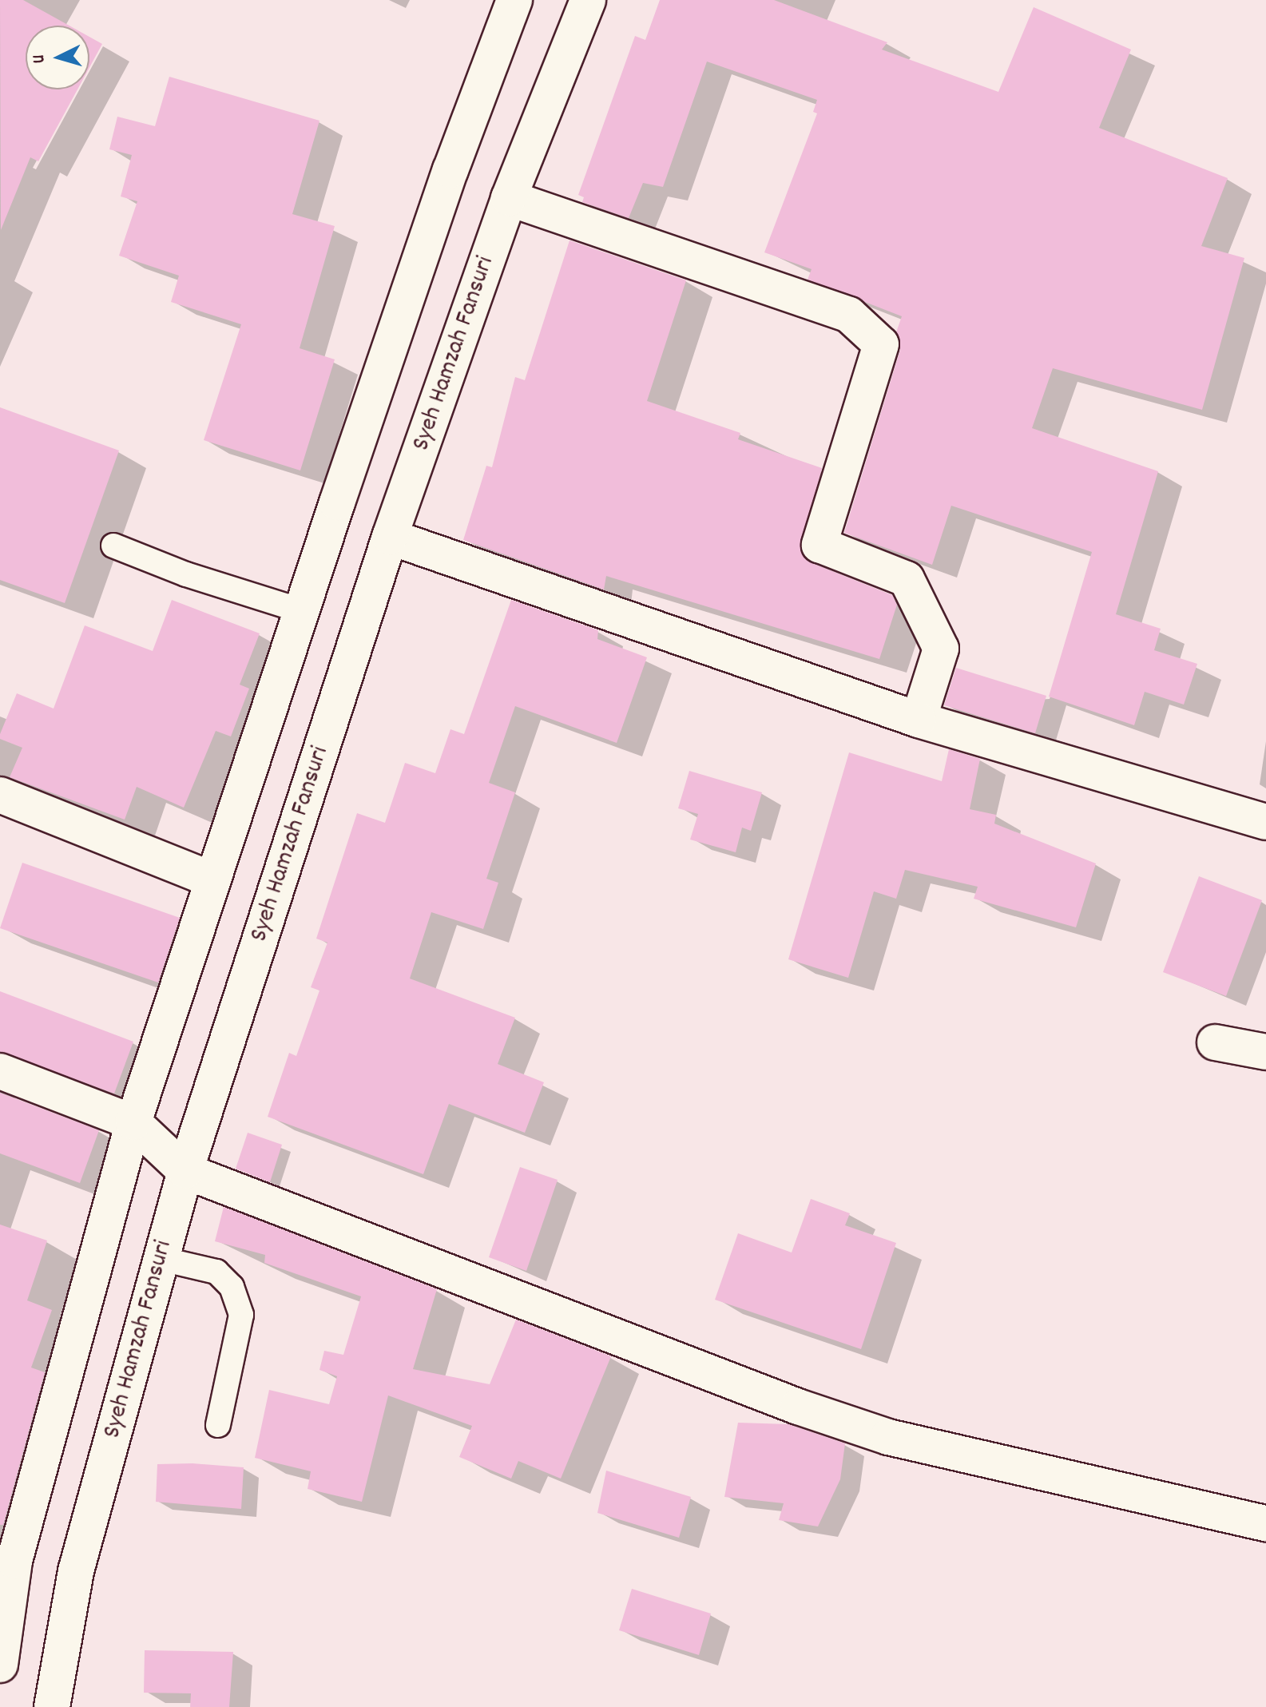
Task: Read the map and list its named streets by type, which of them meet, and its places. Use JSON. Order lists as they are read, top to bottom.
{
  "streets": {
    "main road": ["Syeh Hamzah Fansuri"]
  },
  "north": "left"
}
